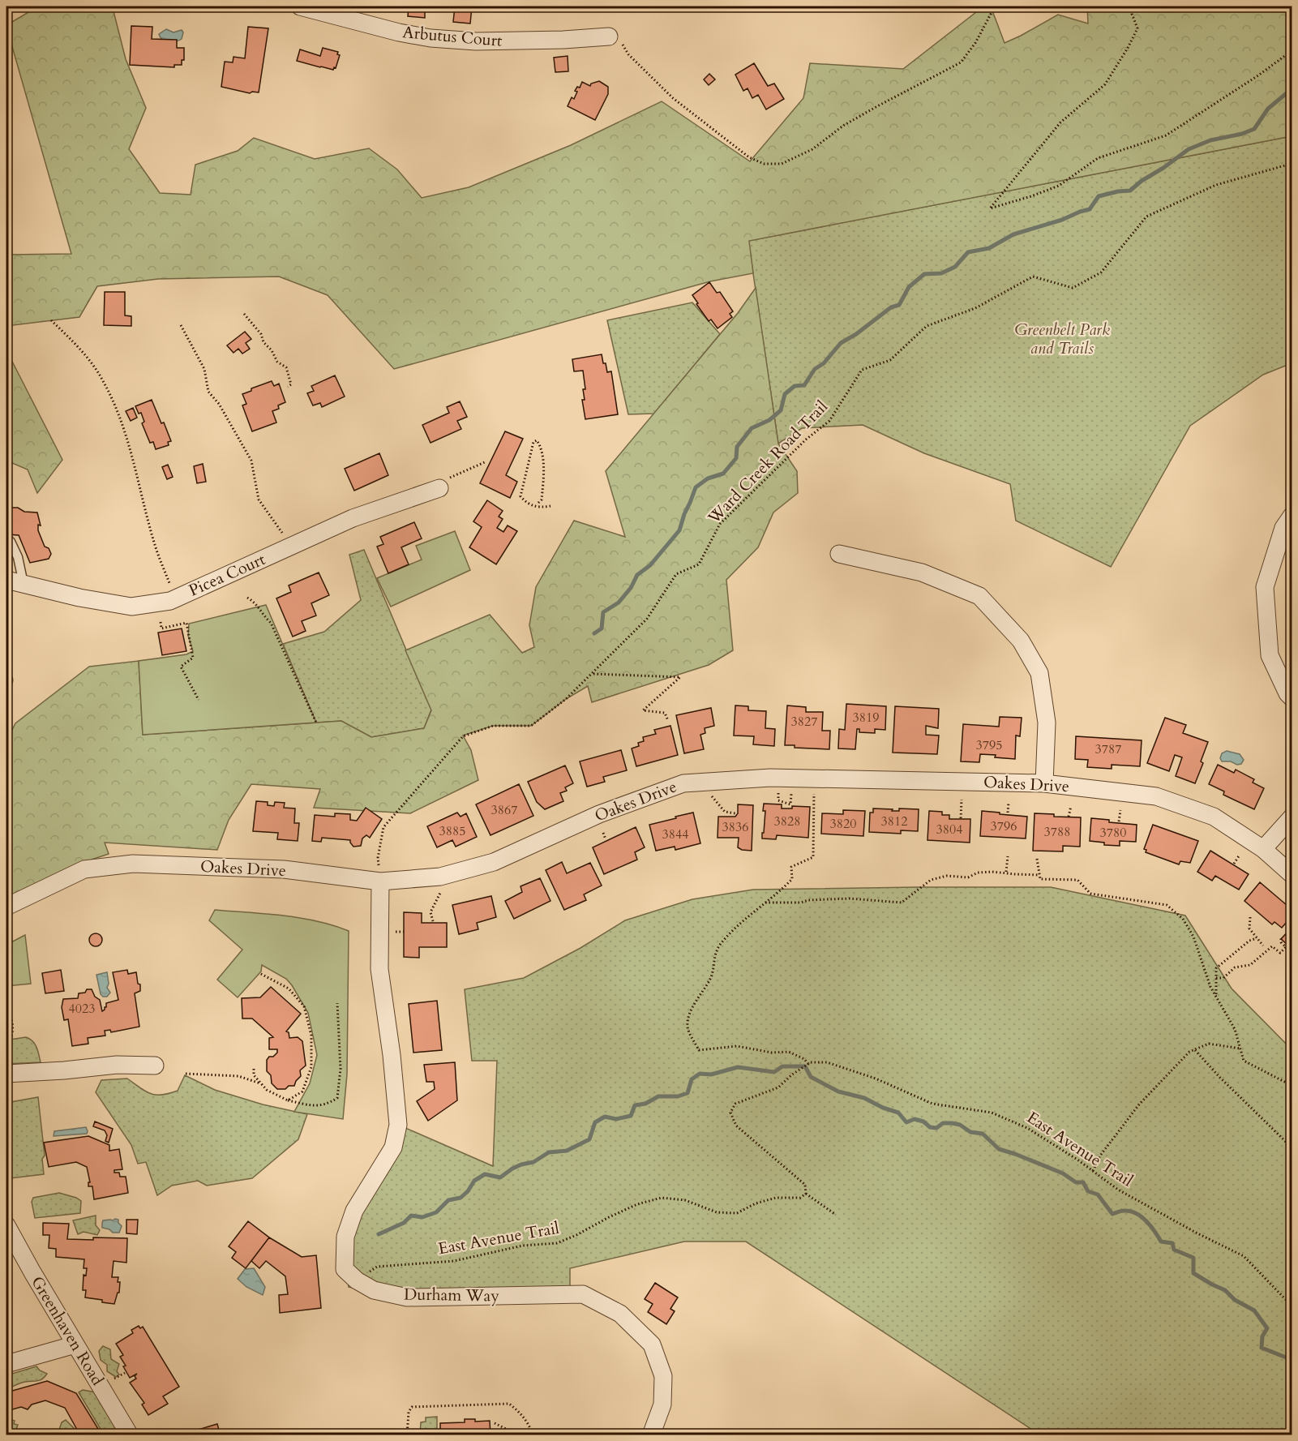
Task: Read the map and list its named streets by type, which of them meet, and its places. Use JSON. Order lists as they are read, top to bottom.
{
  "streets": {
    "street": [
      "Arbutus Court",
      "Picea Court",
      "Oakes Drive",
      "Durham Way",
      "Greenhaven Road"
    ],
    "path": ["Ward Creek Road Trail", "East Avenue Trail"]
  },
  "crossings": [
    ["Ward Creek Road Trail", "Oakes Drive"],
    ["East Avenue Trail", "Durham Way"]
  ],
  "parks": ["Greenbelt Park and Trails"],
  "house_numbers": [
    "3819",
    "3827",
    "3795",
    "3787",
    "3867",
    "3828",
    "3812",
    "3820",
    "3796",
    "3836",
    "3804",
    "3885",
    "3788",
    "3780",
    "3844",
    "4023"
  ]
}
